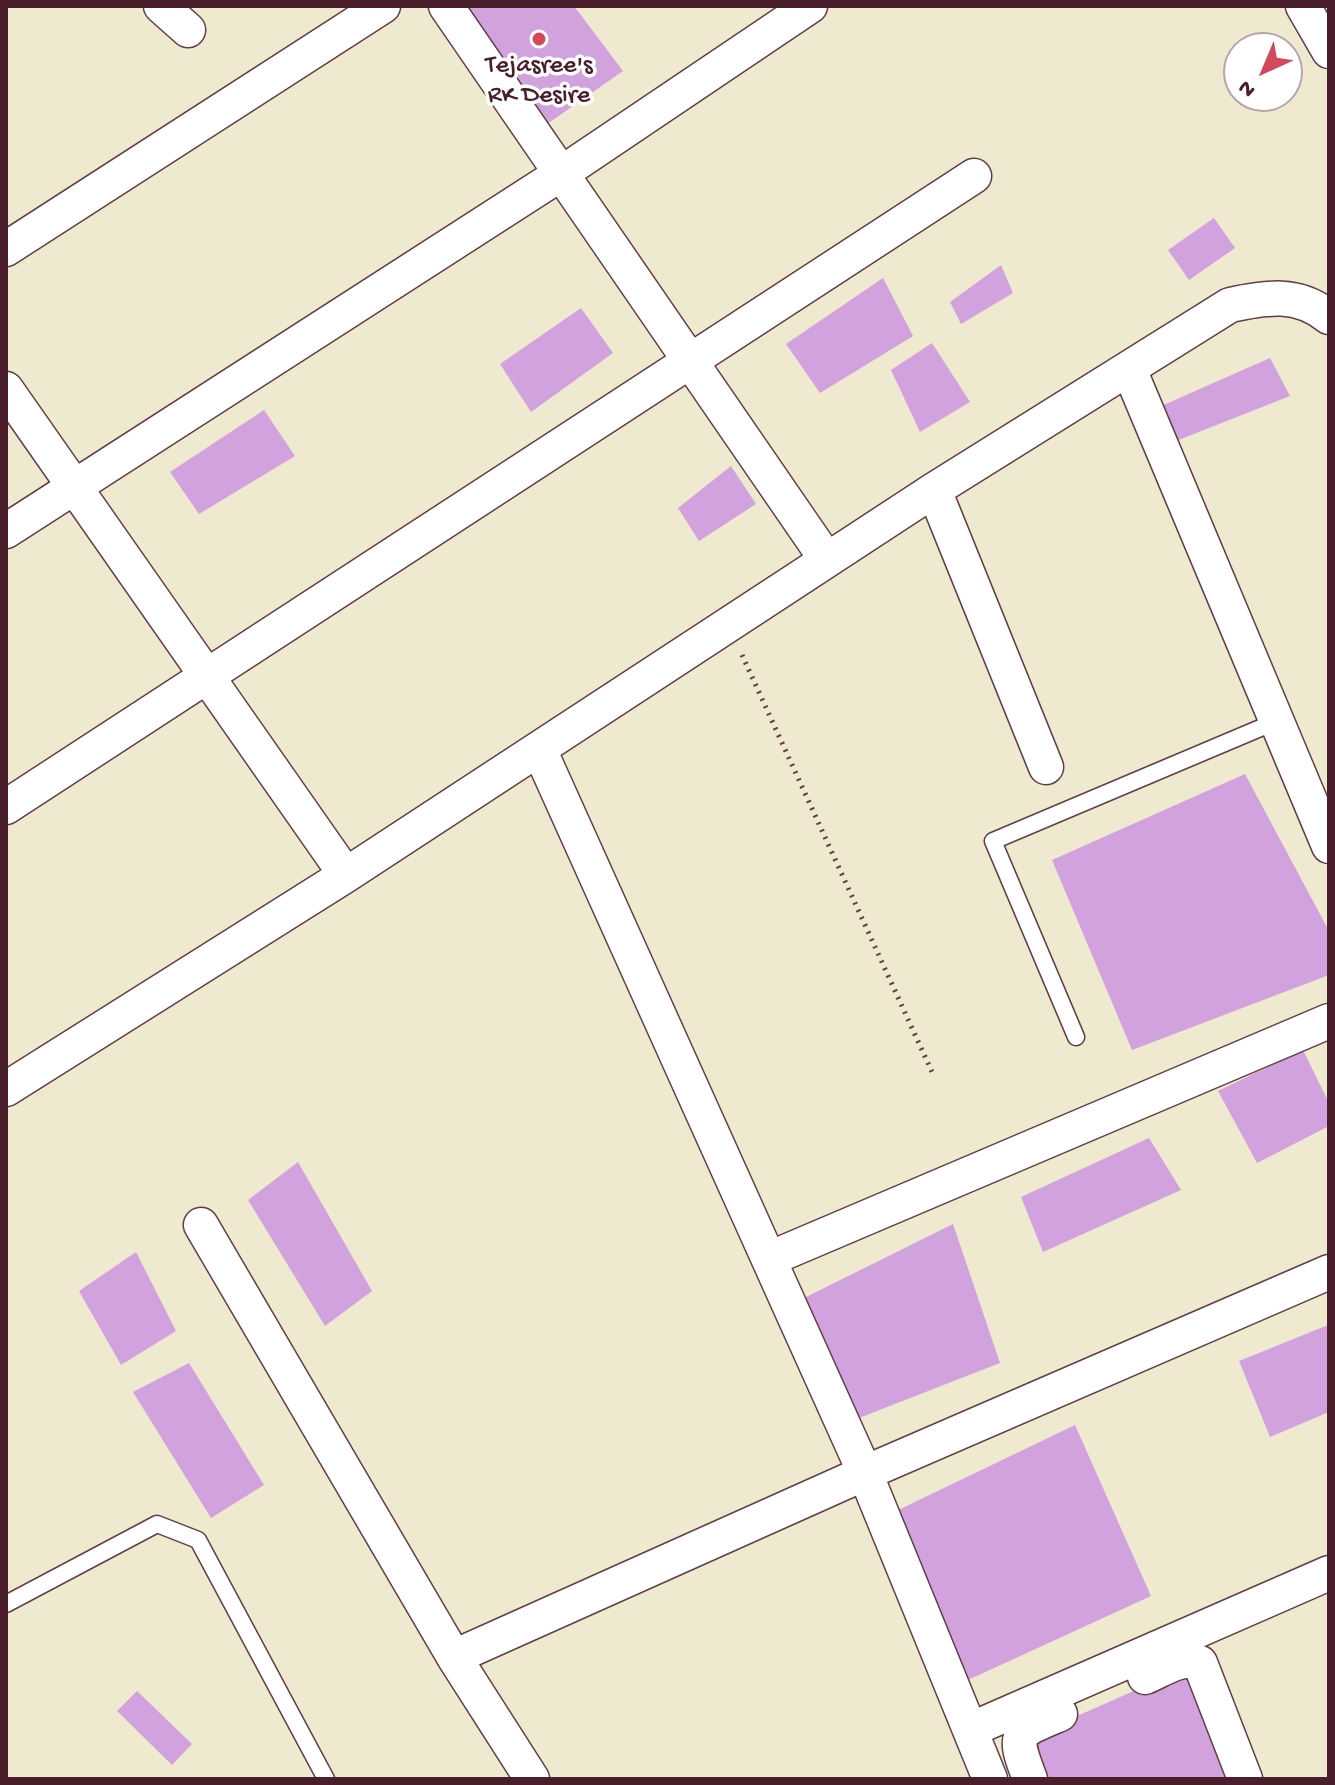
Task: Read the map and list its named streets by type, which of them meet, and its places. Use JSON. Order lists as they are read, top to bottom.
{
  "places": ["Tejasree's RK Desire"],
  "north": "bottom left"
}
